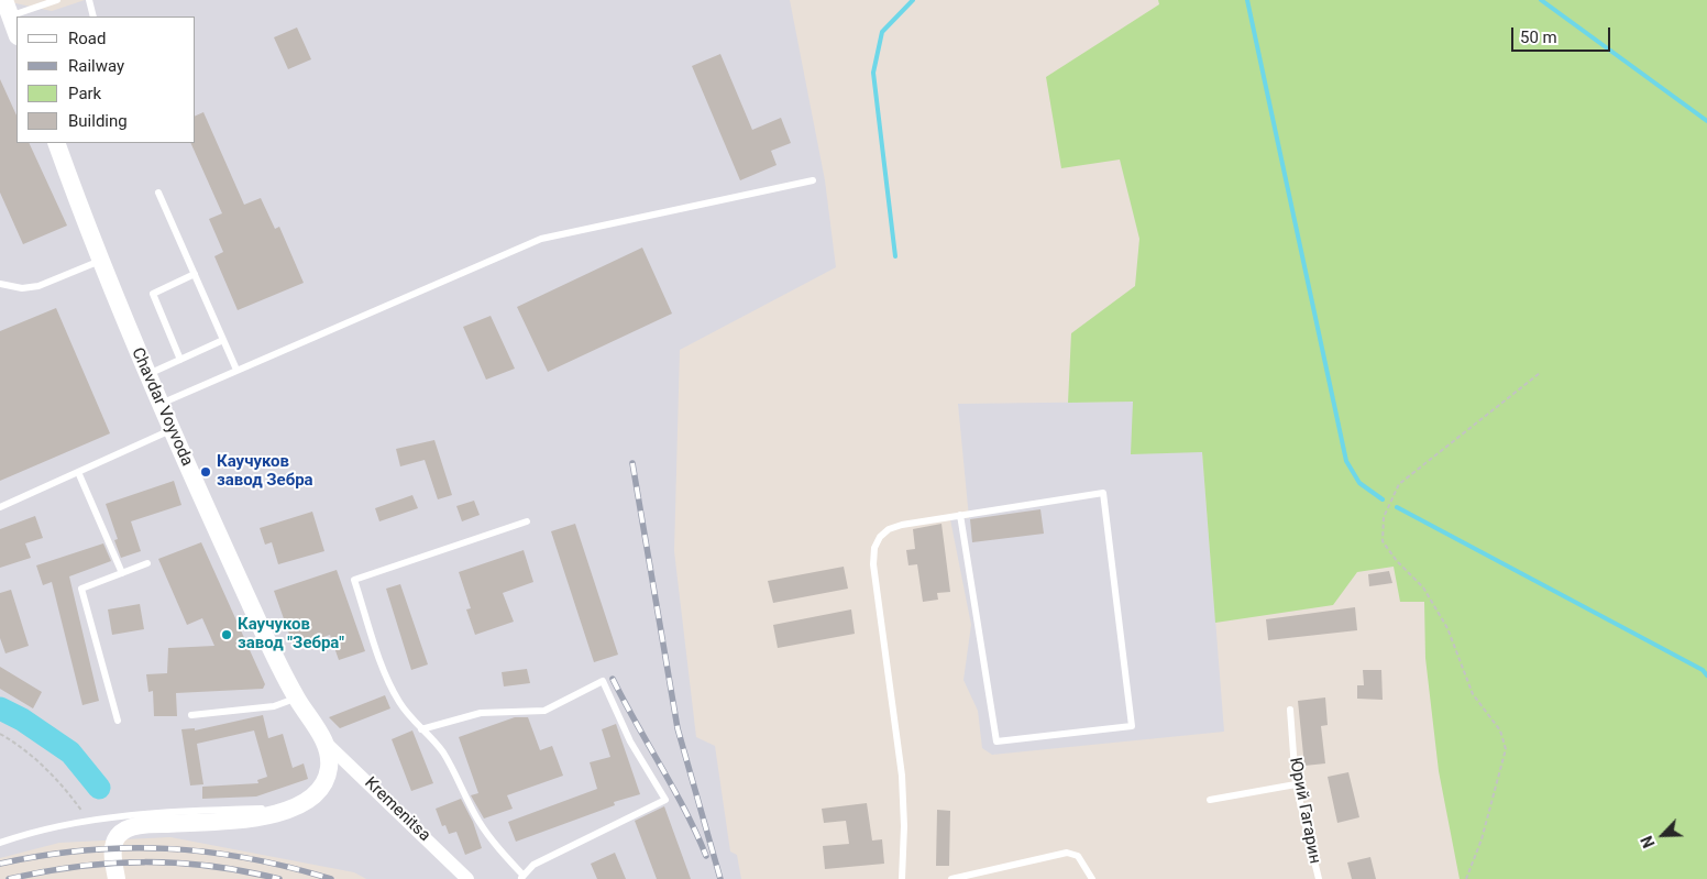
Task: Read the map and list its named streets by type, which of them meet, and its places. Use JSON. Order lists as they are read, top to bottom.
{
  "streets": {
    "street": ["Chavdar Voyvoda", "Kremenitsa"],
    "lane": ["Юрий Гагарин"]
  },
  "crossings": [
    ["Chavdar Voyvoda", "Kremenitsa"]
  ],
  "places": ["Каучуков завод Зебра", "Каучуков завод \"Зебра\""],
  "legend": [
    "Road",
    "Railway",
    "Park",
    "Building"
  ],
  "scale_bar": "50 m",
  "north": "bottom left"
}
